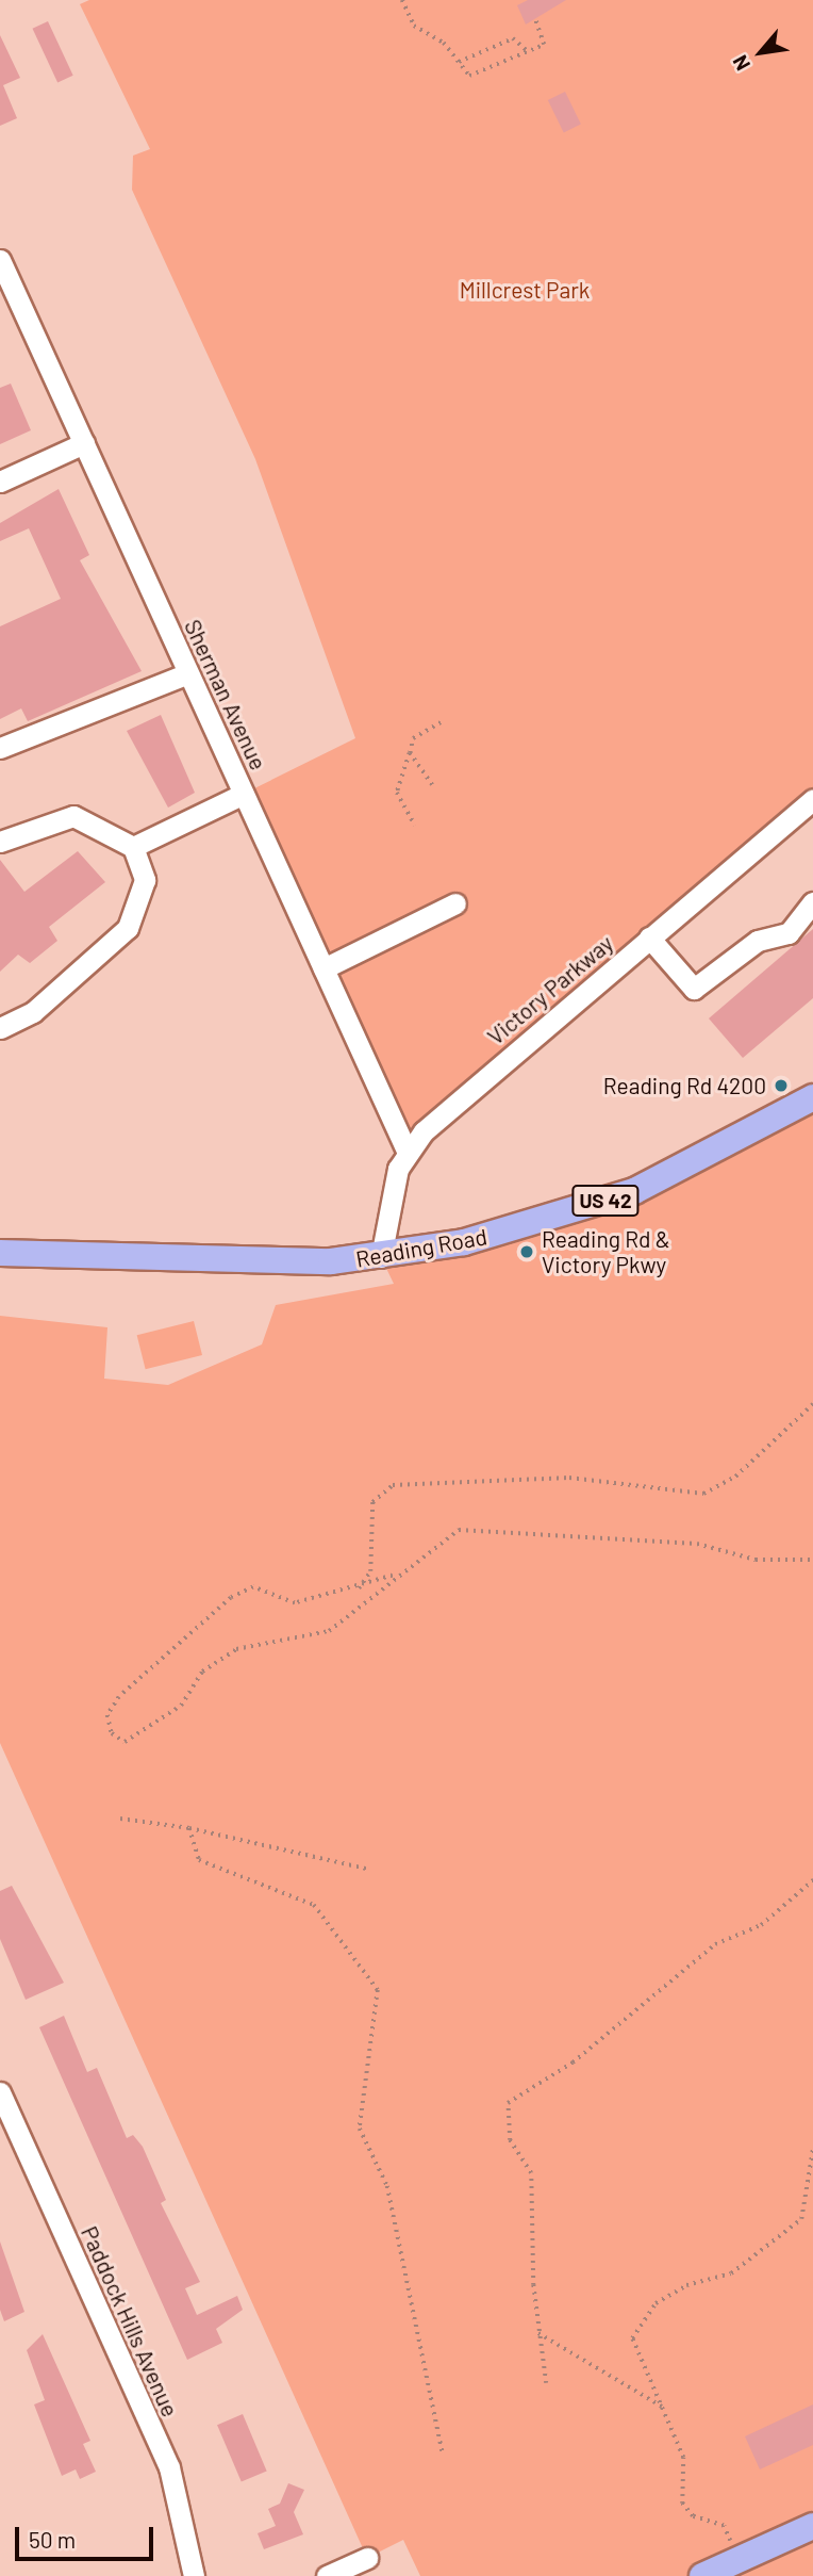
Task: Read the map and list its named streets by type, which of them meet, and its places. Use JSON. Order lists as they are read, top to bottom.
{
  "streets": {
    "main road": ["US 42", "Reading Road"],
    "street": ["Sherman Avenue", "Victory Parkway", "Paddock Hills Avenue"]
  },
  "crossings": [
    ["Sherman Avenue", "Victory Parkway"]
  ],
  "parks": ["Millcrest Park"],
  "places": ["Reading Rd 4200", "Reading Rd & Victory Pkwy"],
  "scale_bar": "50 m",
  "north": "bottom left"
}
